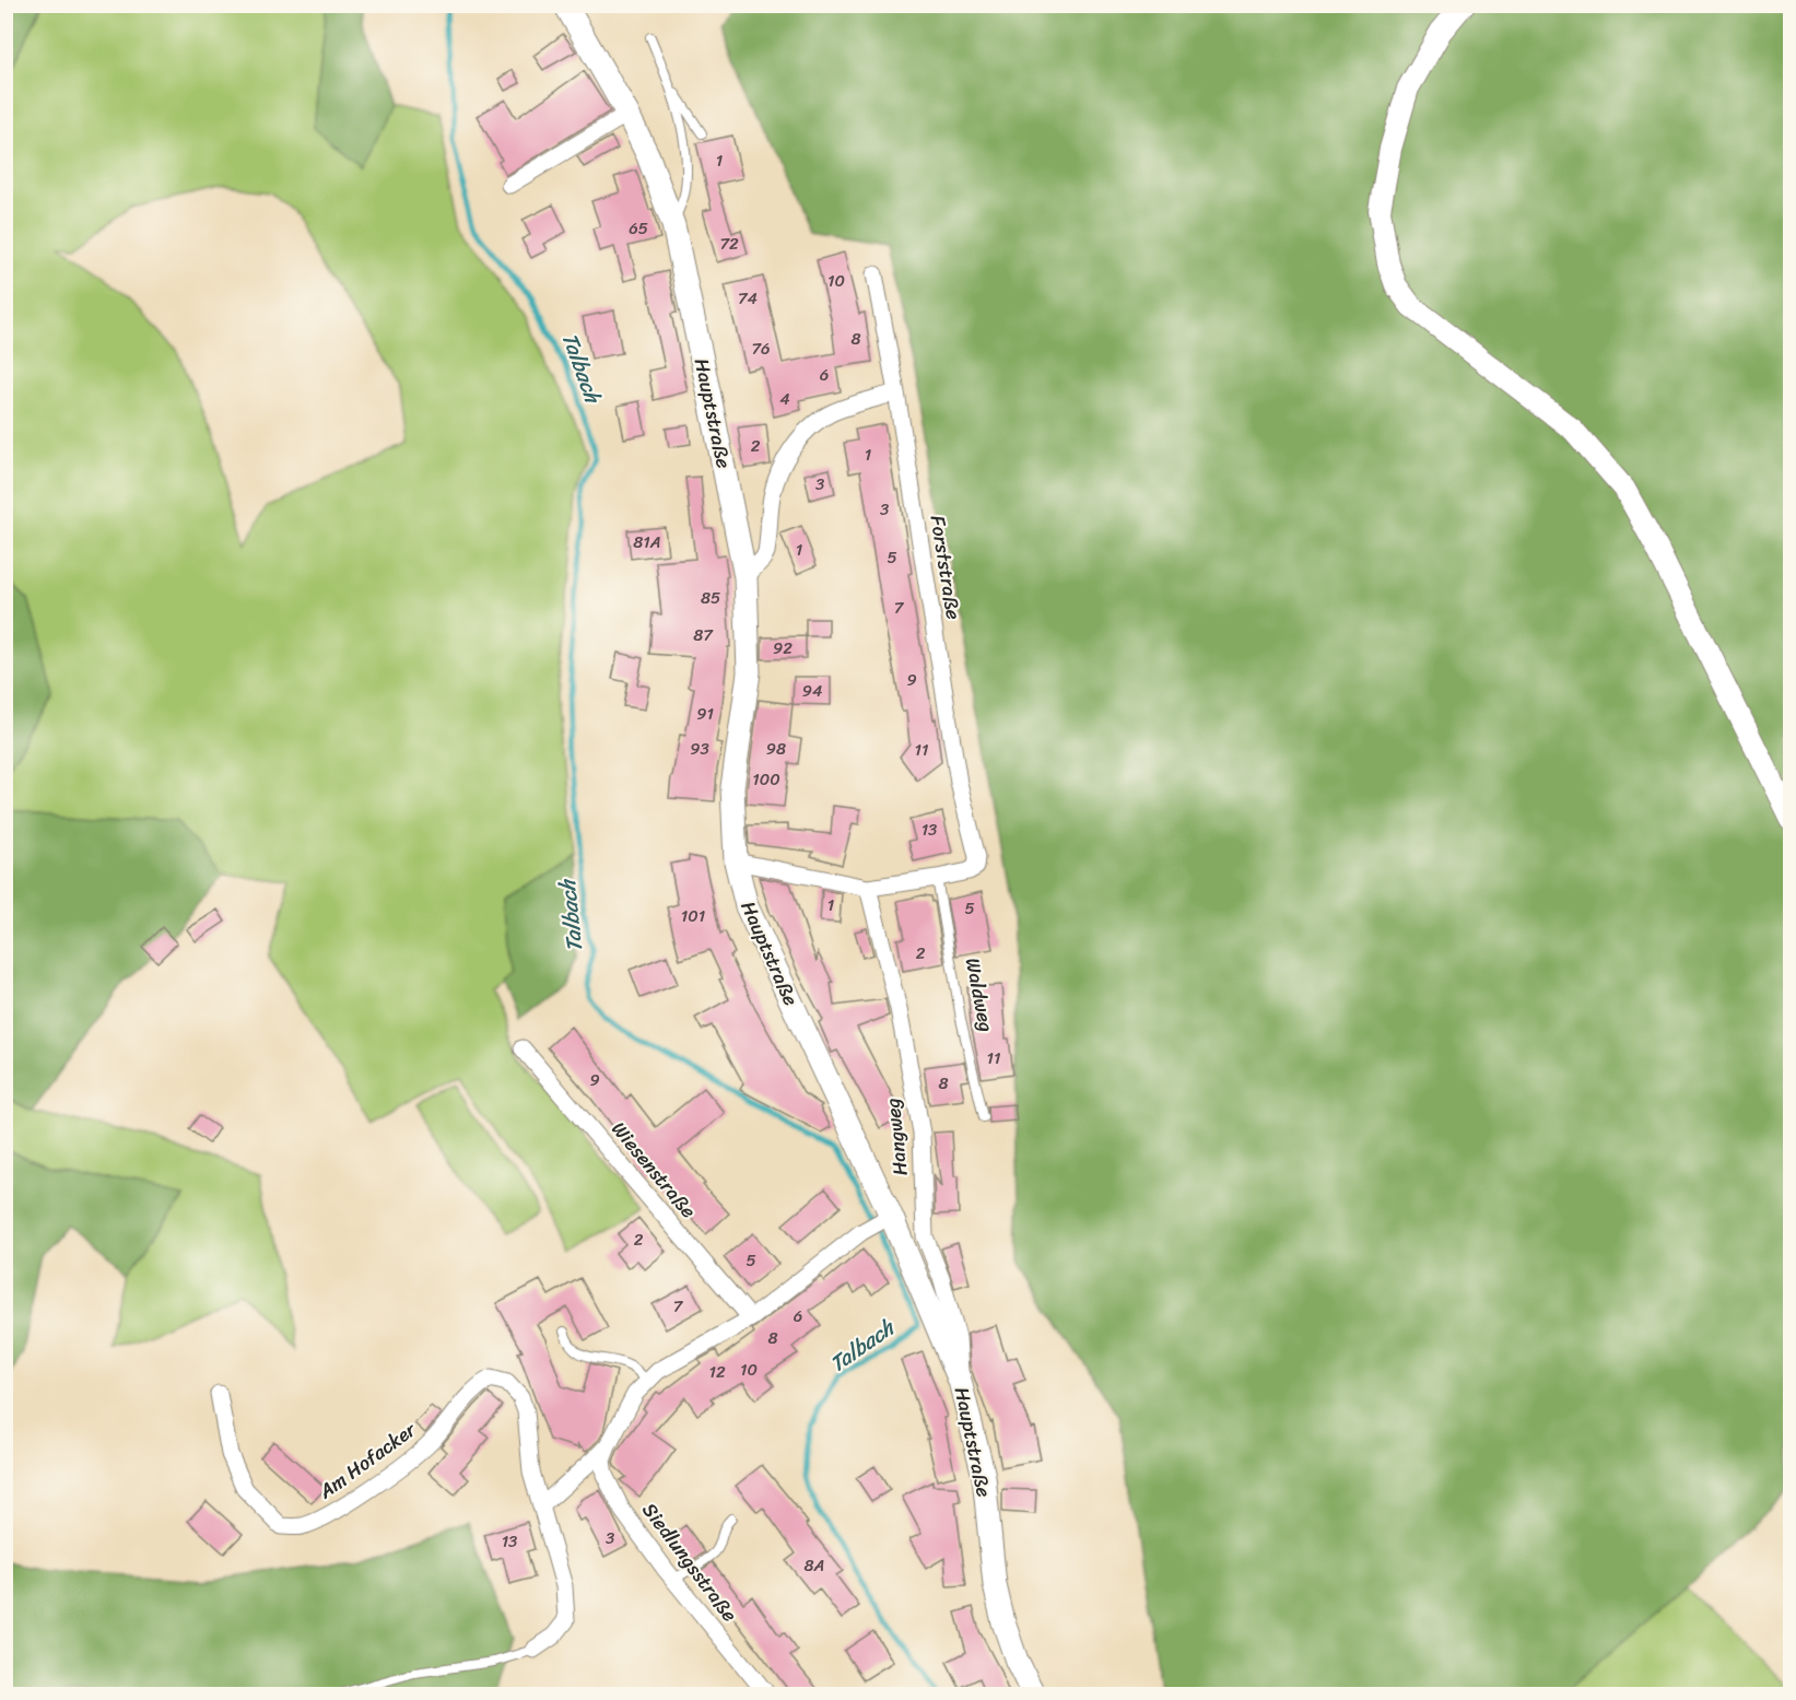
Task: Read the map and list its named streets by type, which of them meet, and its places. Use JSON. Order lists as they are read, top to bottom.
{
  "streets": {
    "main road": ["Hauptstraße"],
    "street": [
      "Forststraße",
      "Hangweg",
      "Wiesenstraße",
      "Am Hofacker",
      "Siedlungsstraße"
    ],
    "lane": ["Waldweg"]
  },
  "crossings": [
    ["Hauptstraße", "Hangweg"],
    ["Forststraße", "Waldweg"]
  ],
  "water": ["Talbach"],
  "house_numbers": [
    "1",
    "65",
    "72",
    "10",
    "74",
    "8",
    "76",
    "6",
    "4",
    "2",
    "1",
    "3",
    "3",
    "81A",
    "1",
    "5",
    "85",
    "7",
    "87",
    "92",
    "9",
    "94",
    "91",
    "93",
    "98",
    "11",
    "100",
    "13",
    "1",
    "5",
    "101",
    "2",
    "11",
    "9",
    "8",
    "2",
    "5",
    "7",
    "6",
    "8",
    "10",
    "12",
    "3",
    "13",
    "8A"
  ]
}
